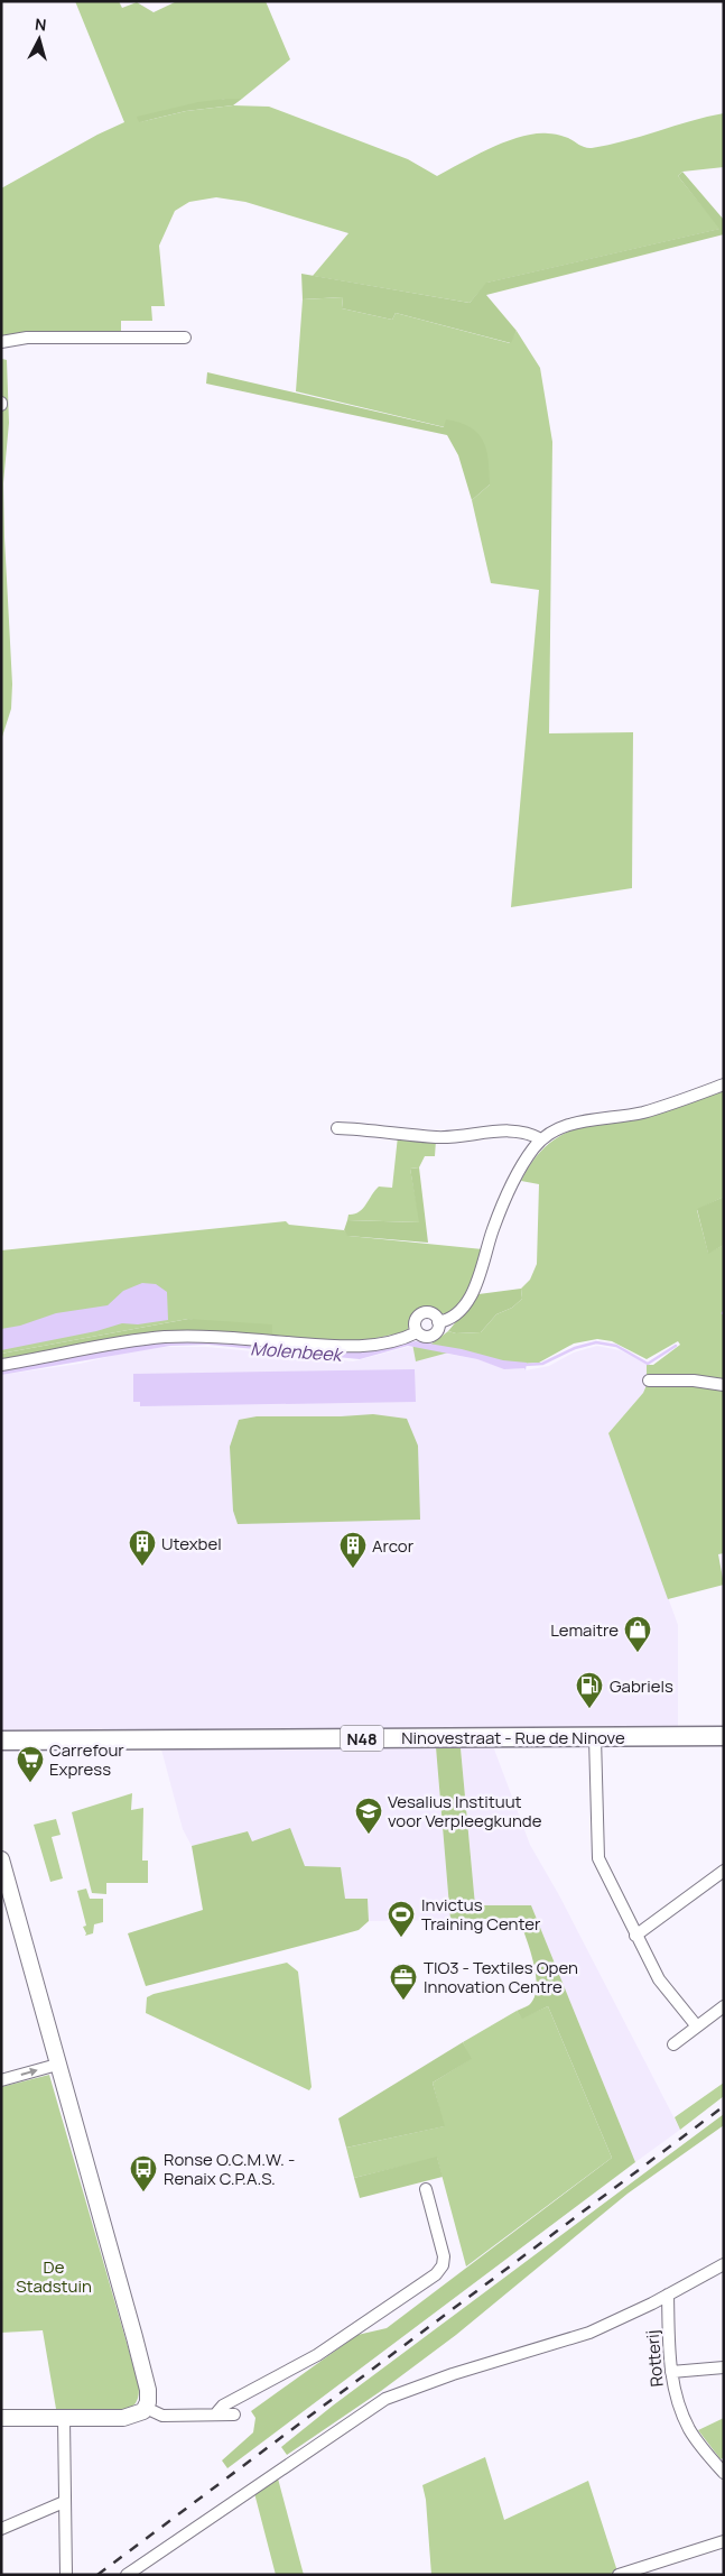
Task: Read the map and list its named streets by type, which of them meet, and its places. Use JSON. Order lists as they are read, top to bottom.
{
  "streets": {
    "main road": ["Ninovestraat - Rue de Ninove", "N48"],
    "street": ["Rotterij"]
  },
  "water": ["Molenbeek"],
  "parks": ["De Stadstuin"],
  "places": {
    "building": ["Utexbel", "Arcor"],
    "shop": ["Lemaitre"],
    "fuel station": ["Gabriels"],
    "supermarket": ["Carrefour Express"],
    "school or university": ["Vesalius Instituut voor Verpleegkunde"],
    "sports": ["Invictus Training Center"],
    "office": ["TIO3 - Textiles Open Innovation Centre"],
    "bus stop": ["Ronse O.C.M.W. - Renaix C.P.A.S."]
  },
  "north": "top"
}
